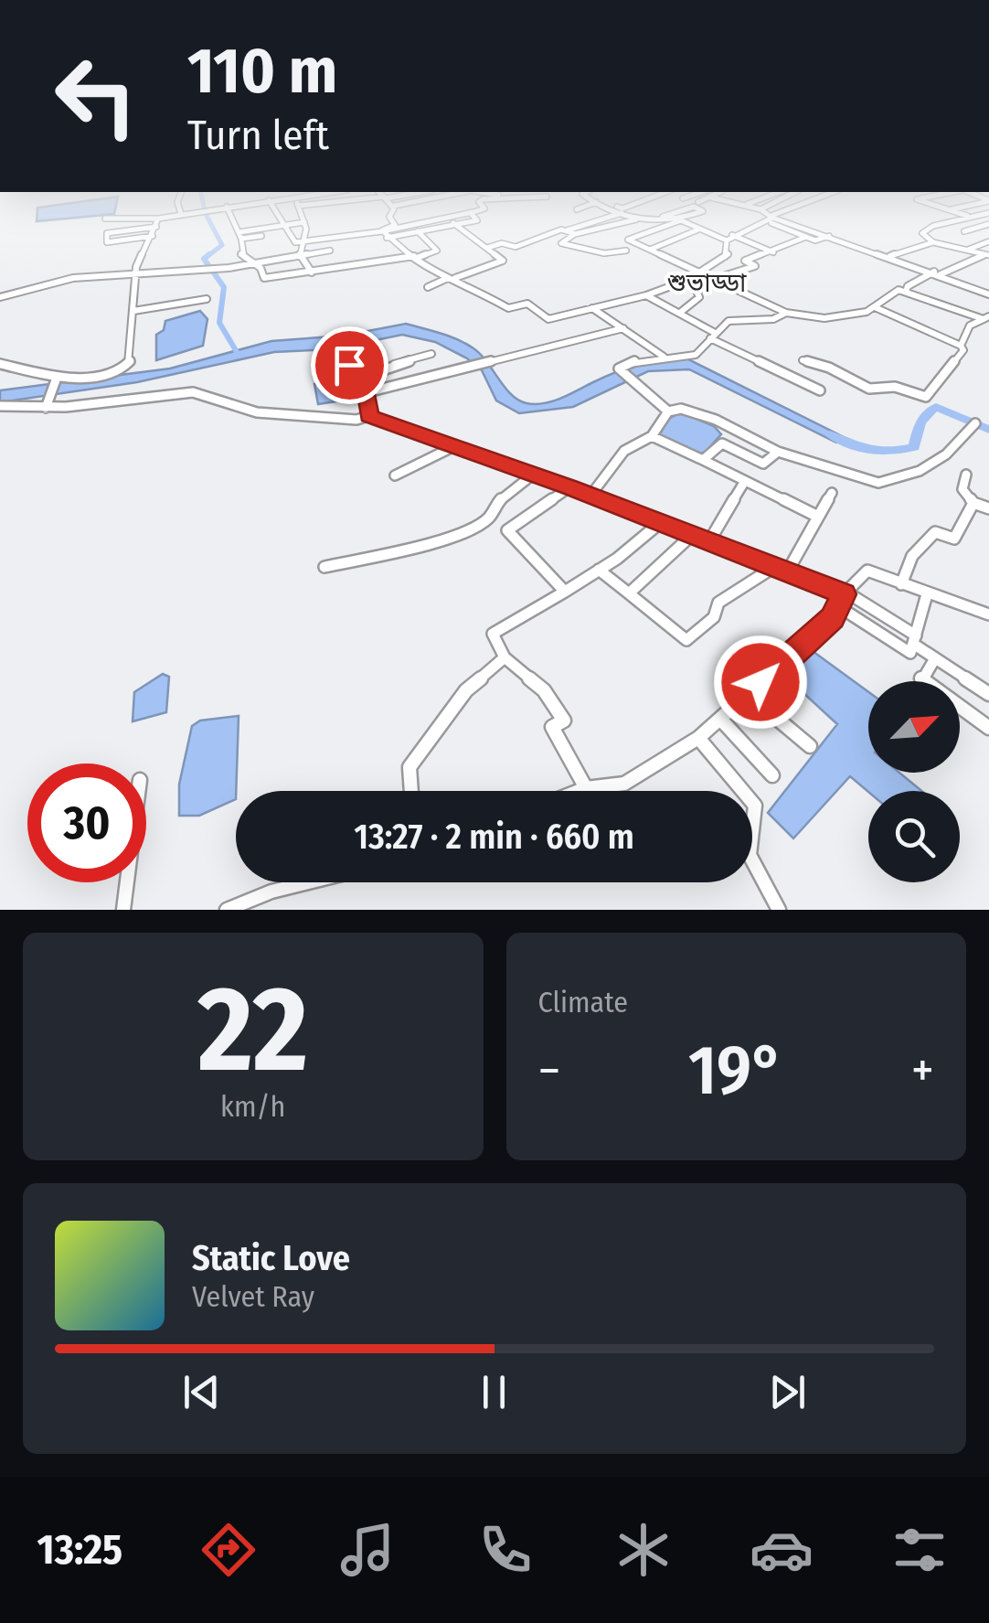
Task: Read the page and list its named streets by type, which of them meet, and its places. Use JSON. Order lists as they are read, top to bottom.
{
  "districts": ["শুভাড্ডা"],
  "north": "top right",
  "page": {
    "turn": ["110 m", "Turn left"],
    "limit": "30",
    "trip": "13:27 · 2 min · 660 m",
    "tile": [
      ["22", "km/h"],
      "Climate"
    ],
    "heat": ["−", "19°", "+"],
    "song": ["Static Love", "Velvet Ray"],
    "tabs": "13:25"
  }
}
